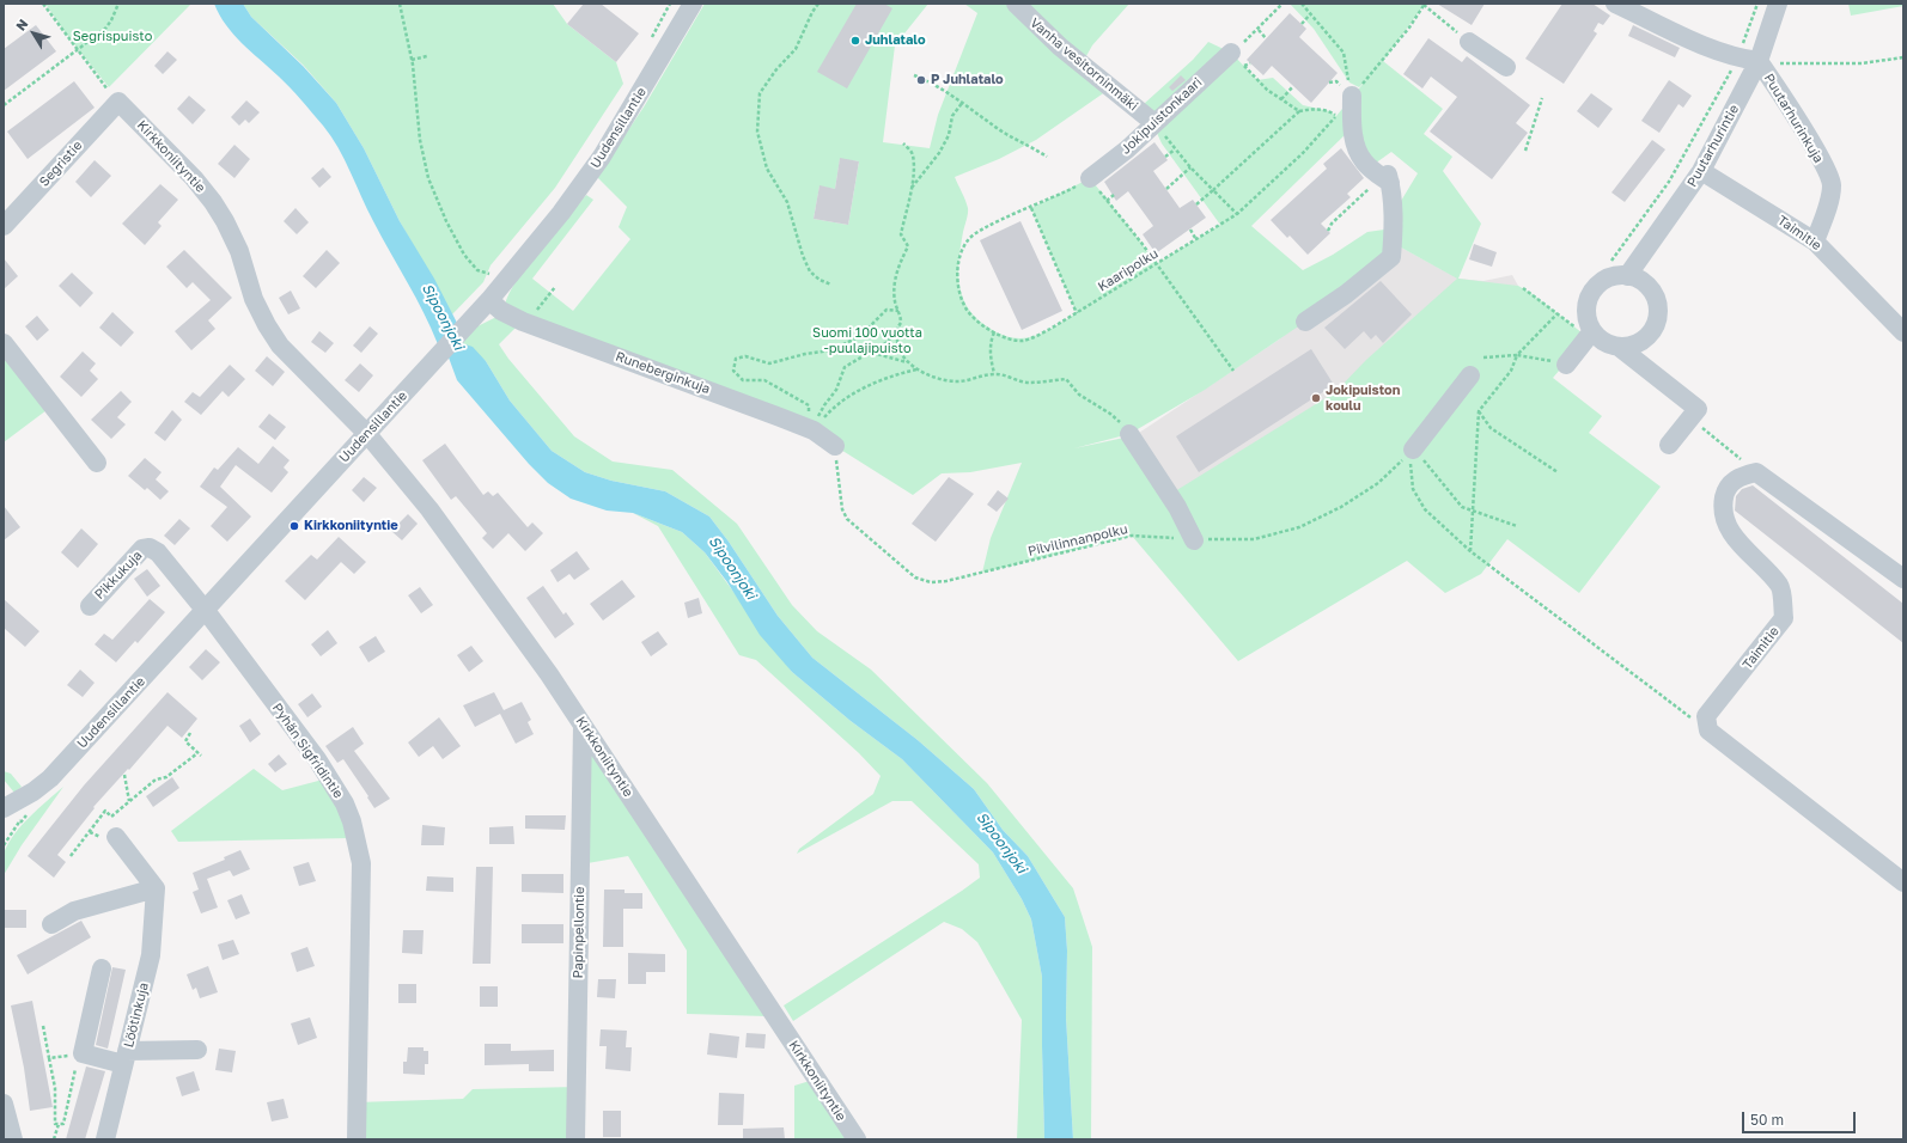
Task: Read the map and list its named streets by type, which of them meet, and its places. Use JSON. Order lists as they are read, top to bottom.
{
  "streets": {
    "street": [
      "Vanha vesitorninmäki",
      "Jokipuistonkaari",
      "Puutarhurinkuja",
      "Uudensillantie",
      "Puutarhurintie",
      "Kirkkoniityntie",
      "Segristie",
      "Taimitie",
      "Runeberginkuja",
      "Pikkukuja",
      "Pyhän Sigfridintie",
      "Papinpellontie",
      "Löötinkuja"
    ],
    "path": ["Kaaripolku", "Pilvilinnanpolku"]
  },
  "crossings": [
    ["Vanha vesitorninmäki", "Jokipuistonkaari"],
    ["Jokipuistonkaari", "Kaaripolku"],
    ["Puutarhurinkuja", "Puutarhurintie"],
    ["Puutarhurinkuja", "Taimitie"],
    ["Uudensillantie", "Kirkkoniityntie"],
    ["Uudensillantie", "Runeberginkuja"],
    ["Uudensillantie", "Pyhän Sigfridintie"],
    ["Puutarhurintie", "Taimitie"],
    ["Kirkkoniityntie", "Segristie"],
    ["Kirkkoniityntie", "Papinpellontie"],
    ["Runeberginkuja", "Pilvilinnanpolku"],
    ["Pikkukuja", "Pyhän Sigfridintie"]
  ],
  "water": ["Sipoonjoki"],
  "parks": ["Segrispuisto", "Suomi 100 vuotta -puulajipuisto"],
  "places": [
    "Juhlatalo",
    "P Juhlatalo",
    "Jokipuiston koulu",
    "Kirkkoniityntie"
  ],
  "scale_bar": "50 m",
  "north": "top left"
}
